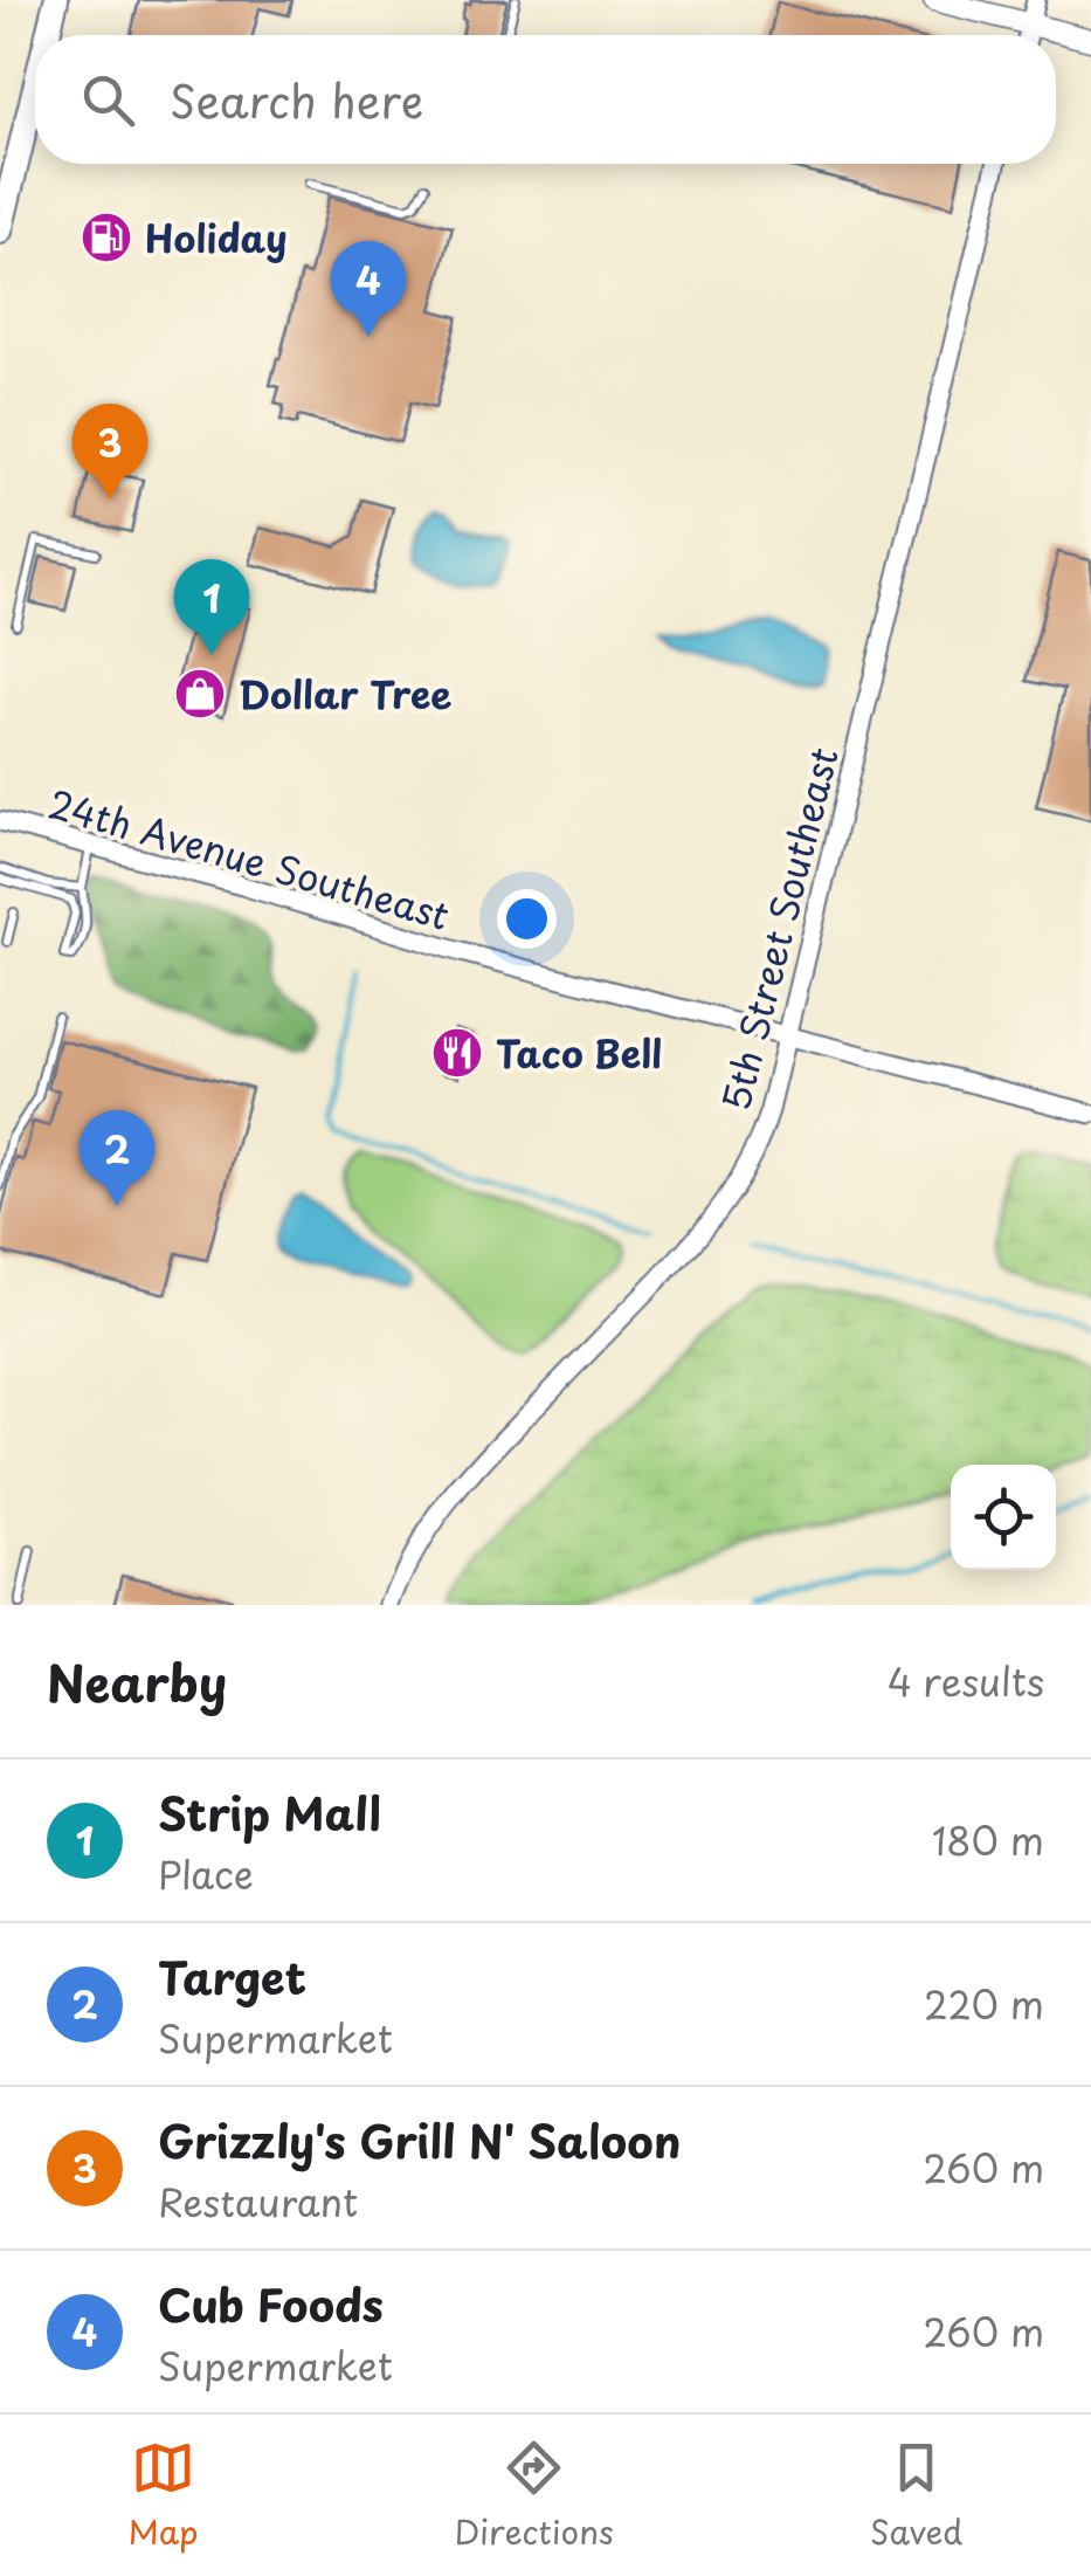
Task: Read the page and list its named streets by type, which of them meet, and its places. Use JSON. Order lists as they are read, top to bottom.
{
  "streets": {
    "street": ["24th Avenue Southeast", "5th Street Southeast"]
  },
  "crossings": [
    ["24th Avenue Southeast", "5th Street Southeast"]
  ],
  "places": {
    "fuel station": ["Holiday"],
    "shop": ["Dollar Tree"],
    "restaurant": ["Taco Bell"]
  },
  "page": {
    "search": "Search here",
    "pins": [
      "4",
      "3",
      "1",
      "2"
    ],
    "heading": ["Nearby", "4 results"],
    "list": [
      {
        "mark": "1",
        "name": "Strip Mall",
        "note": "Place",
        "value": "180 m"
      },
      {
        "mark": "2",
        "name": "Target",
        "note": "Supermarket",
        "value": "220 m"
      },
      {
        "mark": "3",
        "name": "Grizzly's Grill N' Saloon",
        "note": "Restaurant",
        "value": "260 m"
      },
      {
        "mark": "4",
        "name": "Cub Foods",
        "note": "Supermarket",
        "value": "260 m"
      }
    ],
    "nav": ["Map", "Directions", "Saved"]
  }
}
